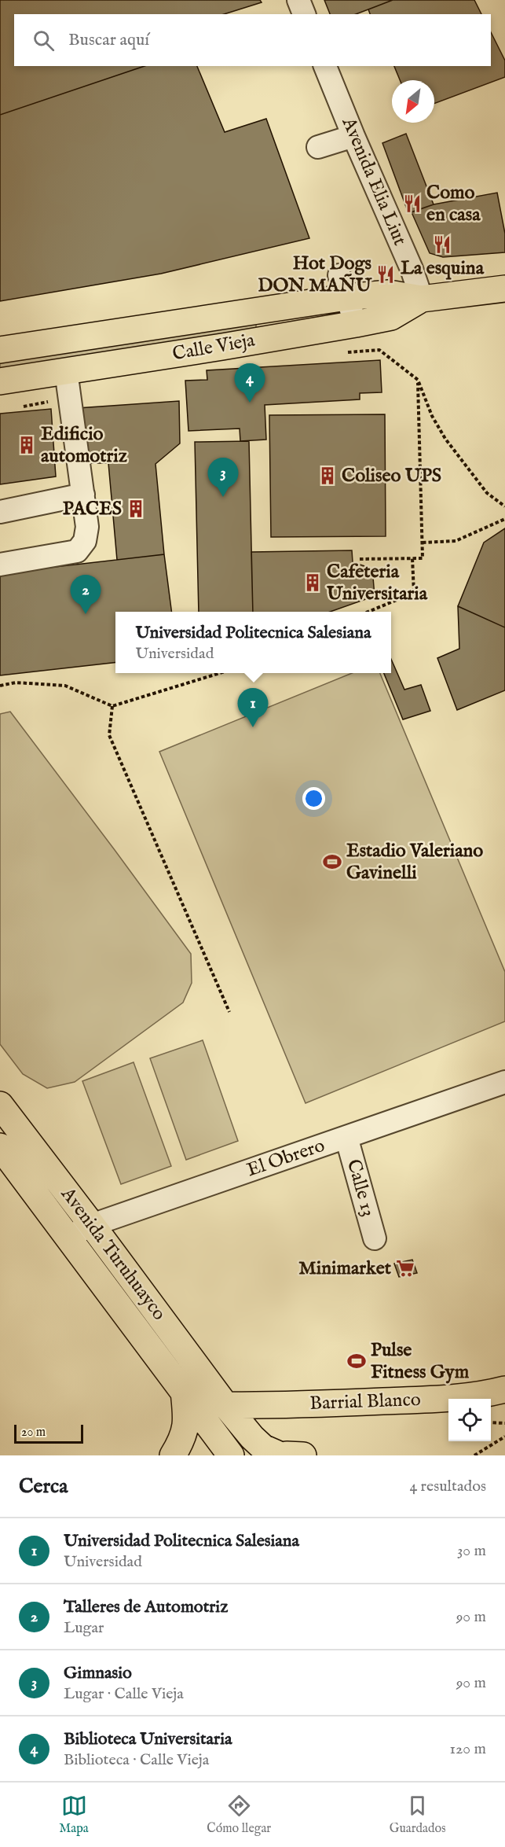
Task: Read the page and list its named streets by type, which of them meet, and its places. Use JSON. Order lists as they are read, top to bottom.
{
  "streets": {
    "main road": ["Calle Vieja", "Avenida Turuhuayco", "Barrial Blanco"],
    "street": ["Avenida Elia Liut", "El Obrero", "Calle 13"]
  },
  "crossings": [
    ["Avenida Elia Liut", "Calle Vieja"],
    ["El Obrero", "Calle 13"],
    ["El Obrero", "Avenida Turuhuayco"],
    ["Avenida Turuhuayco", "Barrial Blanco"]
  ],
  "places": {
    "restaurant": ["Como en casa", "La esquina", "Hot Dogs DON MAÑU"],
    "building": [
      "Edificio automotriz",
      "Coliseo UPS",
      "PACES",
      "Cafeteria Universitaria"
    ],
    "sports": ["Estadio Valeriano Gavinelli", "Pulse Fitness Gym"],
    "supermarket": ["Minimarket"]
  },
  "scale_bar": "20 m",
  "north": "bottom left",
  "page": {
    "search": "Buscar aquí",
    "pins": [
      "4",
      "3",
      "2",
      "1"
    ],
    "popup": ["Universidad Politecnica Salesiana", "Universidad"],
    "scale": "20 m",
    "heading": ["Cerca", "4 resultados"],
    "list": [
      {
        "mark": "1",
        "name": "Universidad Politecnica Salesiana",
        "note": "Universidad",
        "value": "30 m"
      },
      {
        "mark": "2",
        "name": "Talleres de Automotriz",
        "note": "Lugar",
        "value": "90 m"
      },
      {
        "mark": "3",
        "name": "Gimnasio",
        "note": "Lugar · Calle Vieja",
        "value": "90 m"
      },
      {
        "mark": "4",
        "name": "Biblioteca Universitaria",
        "note": "Biblioteca · Calle Vieja",
        "value": "120 m"
      }
    ],
    "nav": ["Mapa", "Cómo llegar", "Guardados"]
  }
}
